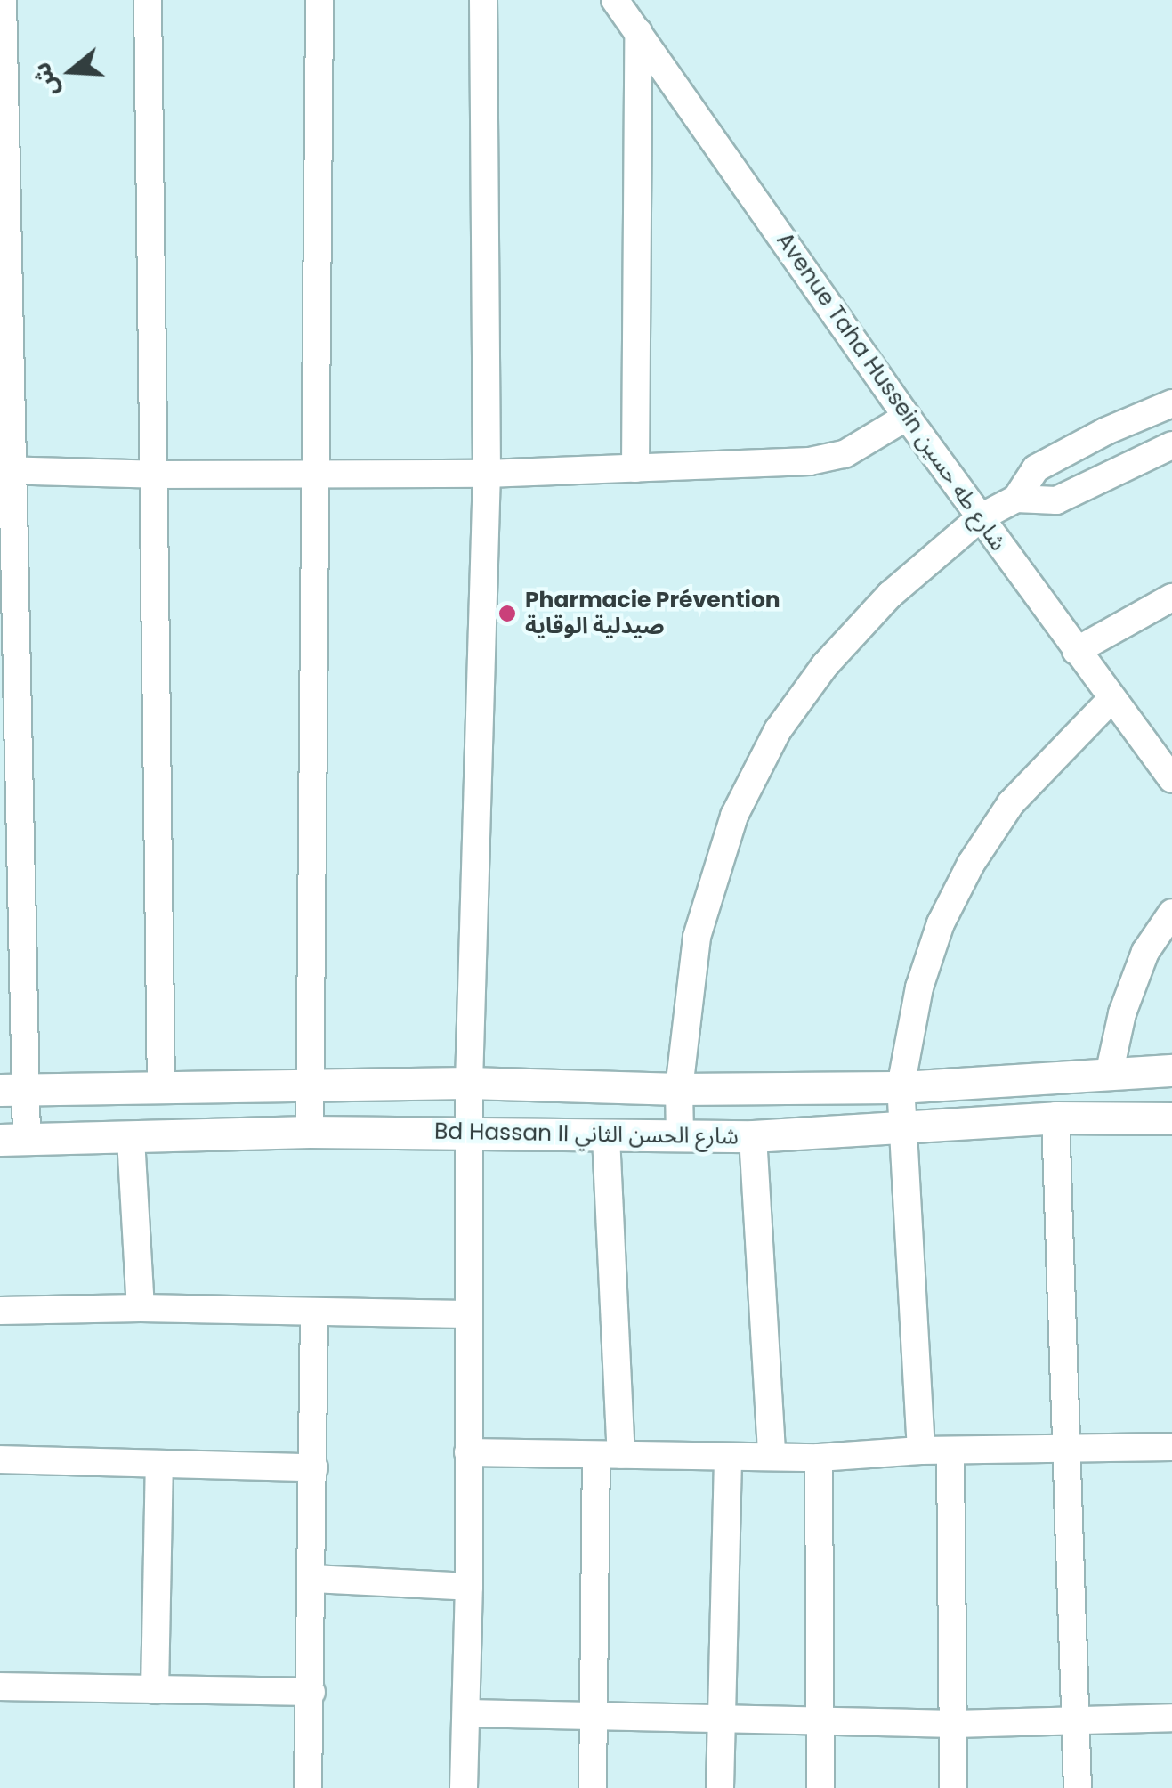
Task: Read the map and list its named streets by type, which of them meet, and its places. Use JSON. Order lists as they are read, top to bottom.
{
  "streets": {
    "street": ["Avenue Taha Hussein شارع طه حسين", "Bd Hassan II شارع الحسن الثاني"]
  },
  "places": ["Pharmacie Prévention صيدلية الوقاية"],
  "north": "left"
}
